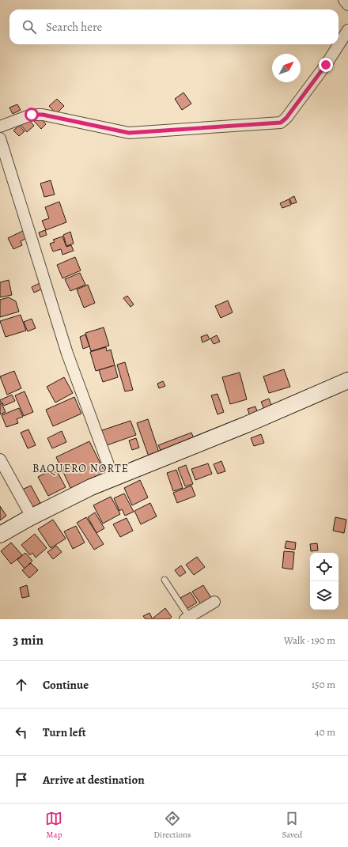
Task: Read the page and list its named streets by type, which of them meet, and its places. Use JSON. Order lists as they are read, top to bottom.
{
  "districts": ["BAQUERO NORTE"],
  "north": "top right",
  "page": {
    "search": "Search here",
    "heading": ["3 min", "Walk · 190 m"],
    "list": [
      ["Continue", "150 m"],
      ["Turn left", "40 m"],
      "Arrive at destination"
    ],
    "nav": ["Map", "Directions", "Saved"]
  }
}
